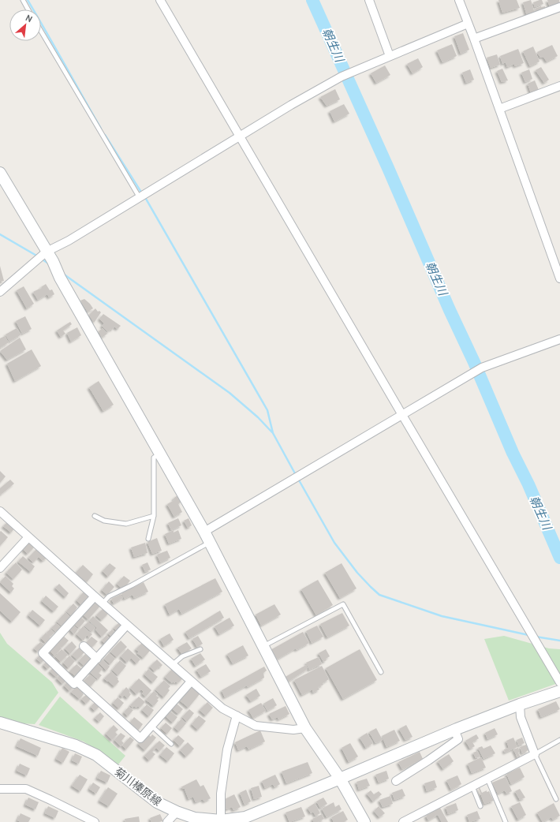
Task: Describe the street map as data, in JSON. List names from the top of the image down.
{
  "streets": {
    "street": ["菊川榛原線"]
  },
  "water": ["朝生川"],
  "north": "top right"
}
